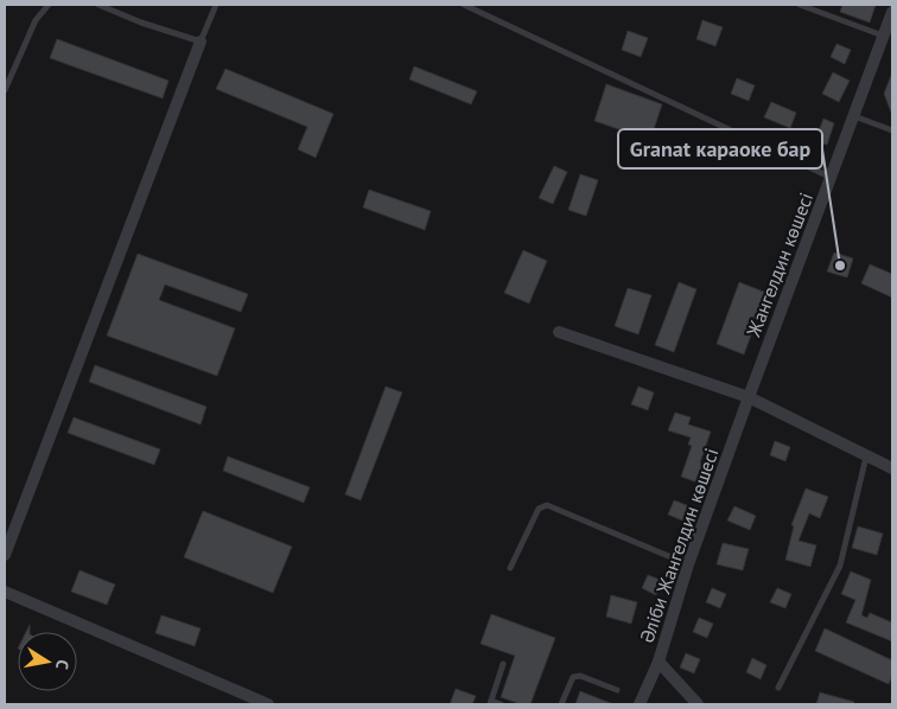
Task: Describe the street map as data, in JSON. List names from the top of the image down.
{
  "streets": {
    "street": ["Жангелдин көшесі", "Әліби Жангелдин көшесі"]
  },
  "crossings": [
    ["Жангелдин көшесі", "Әліби Жангелдин көшесі"]
  ],
  "places": ["Granat караоке бар"],
  "north": "right"
}
